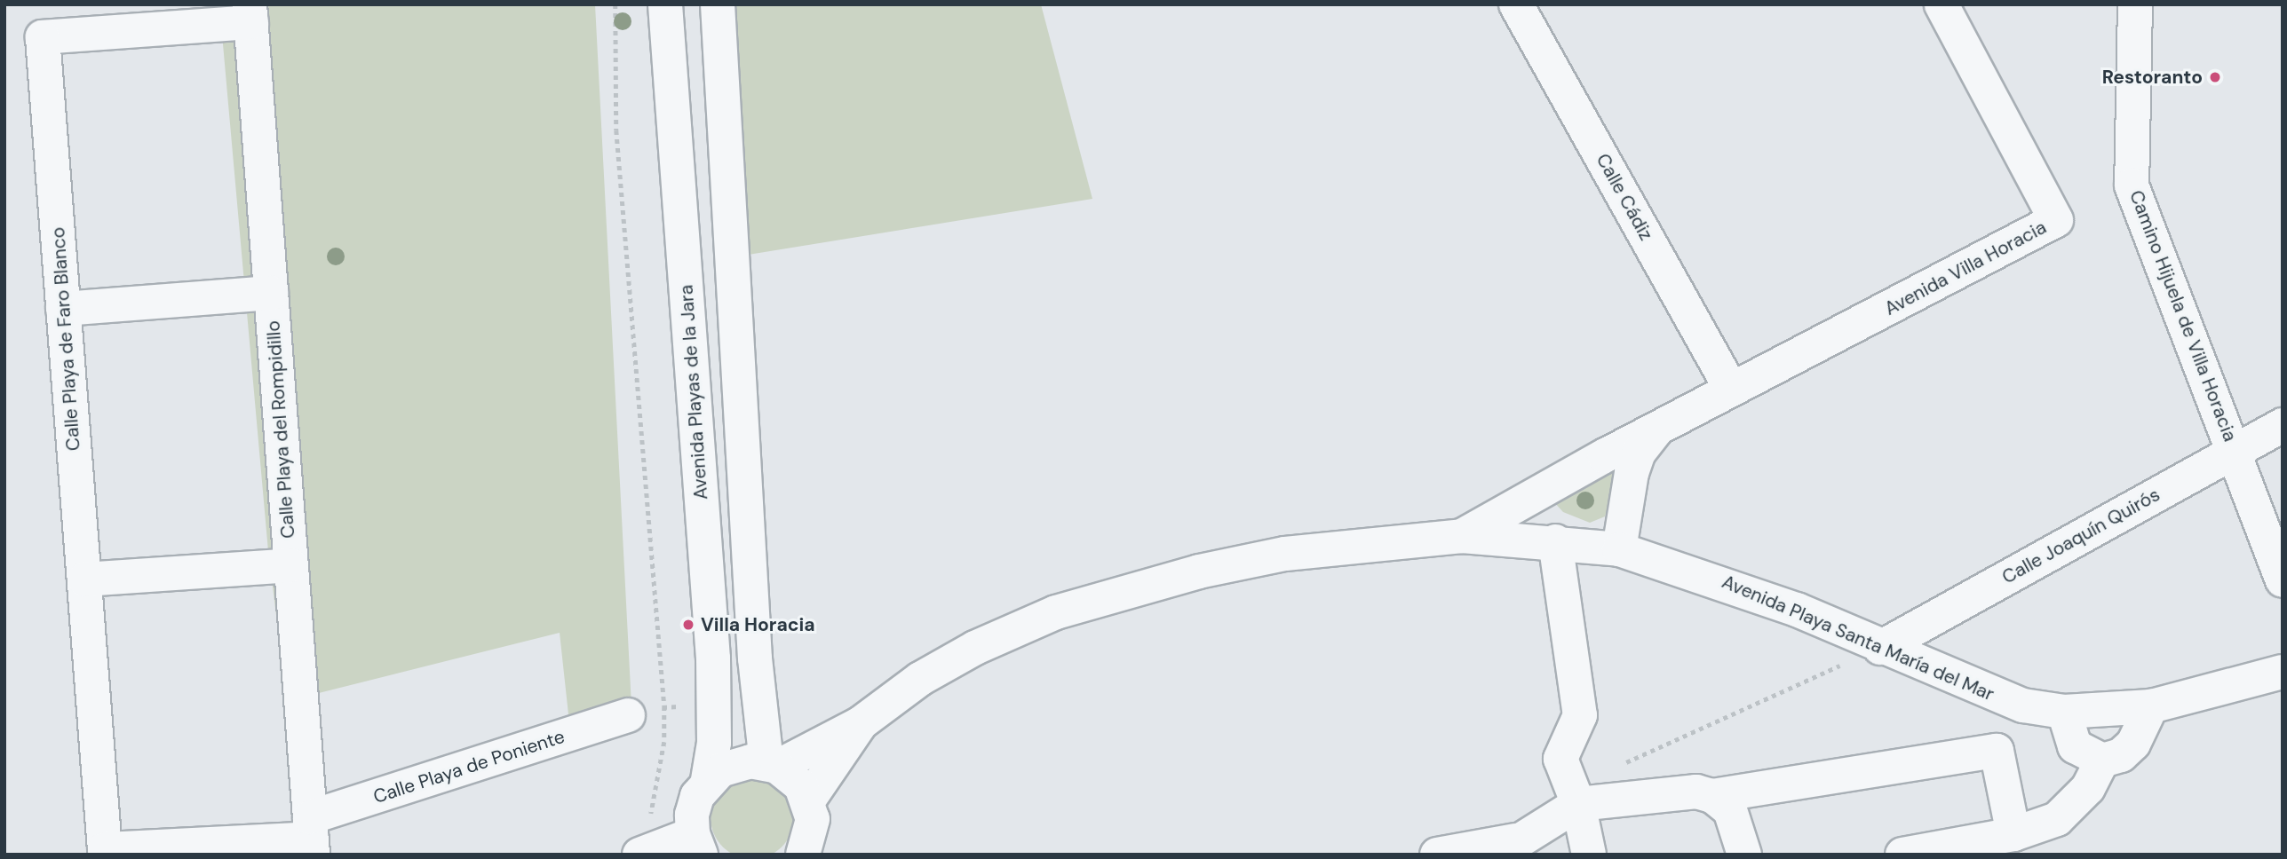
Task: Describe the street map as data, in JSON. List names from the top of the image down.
{
  "streets": {
    "street": [
      "Calle Cádiz",
      "Avenida Villa Horacia",
      "Camino Hijuela de Villa Horacia",
      "Calle Playa de Faro Blanco",
      "Avenida Playas de la Jara",
      "Calle Playa del Rompidillo",
      "Calle Joaquín Quirós",
      "Avenida Playa Santa María del Mar",
      "Calle Playa de Poniente"
    ]
  },
  "crossings": [
    ["Calle Cádiz", "Avenida Villa Horacia"],
    ["Avenida Villa Horacia", "Avenida Playa Santa María del Mar"],
    ["Camino Hijuela de Villa Horacia", "Calle Joaquín Quirós"],
    ["Calle Playa de Faro Blanco", "Calle Playa del Rompidillo"],
    ["Calle Playa de Faro Blanco", "Calle Playa de Poniente"],
    ["Calle Playa del Rompidillo", "Calle Playa de Poniente"],
    ["Calle Joaquín Quirós", "Avenida Playa Santa María del Mar"]
  ],
  "places": ["Restoranto", "Villa Horacia"]
}
